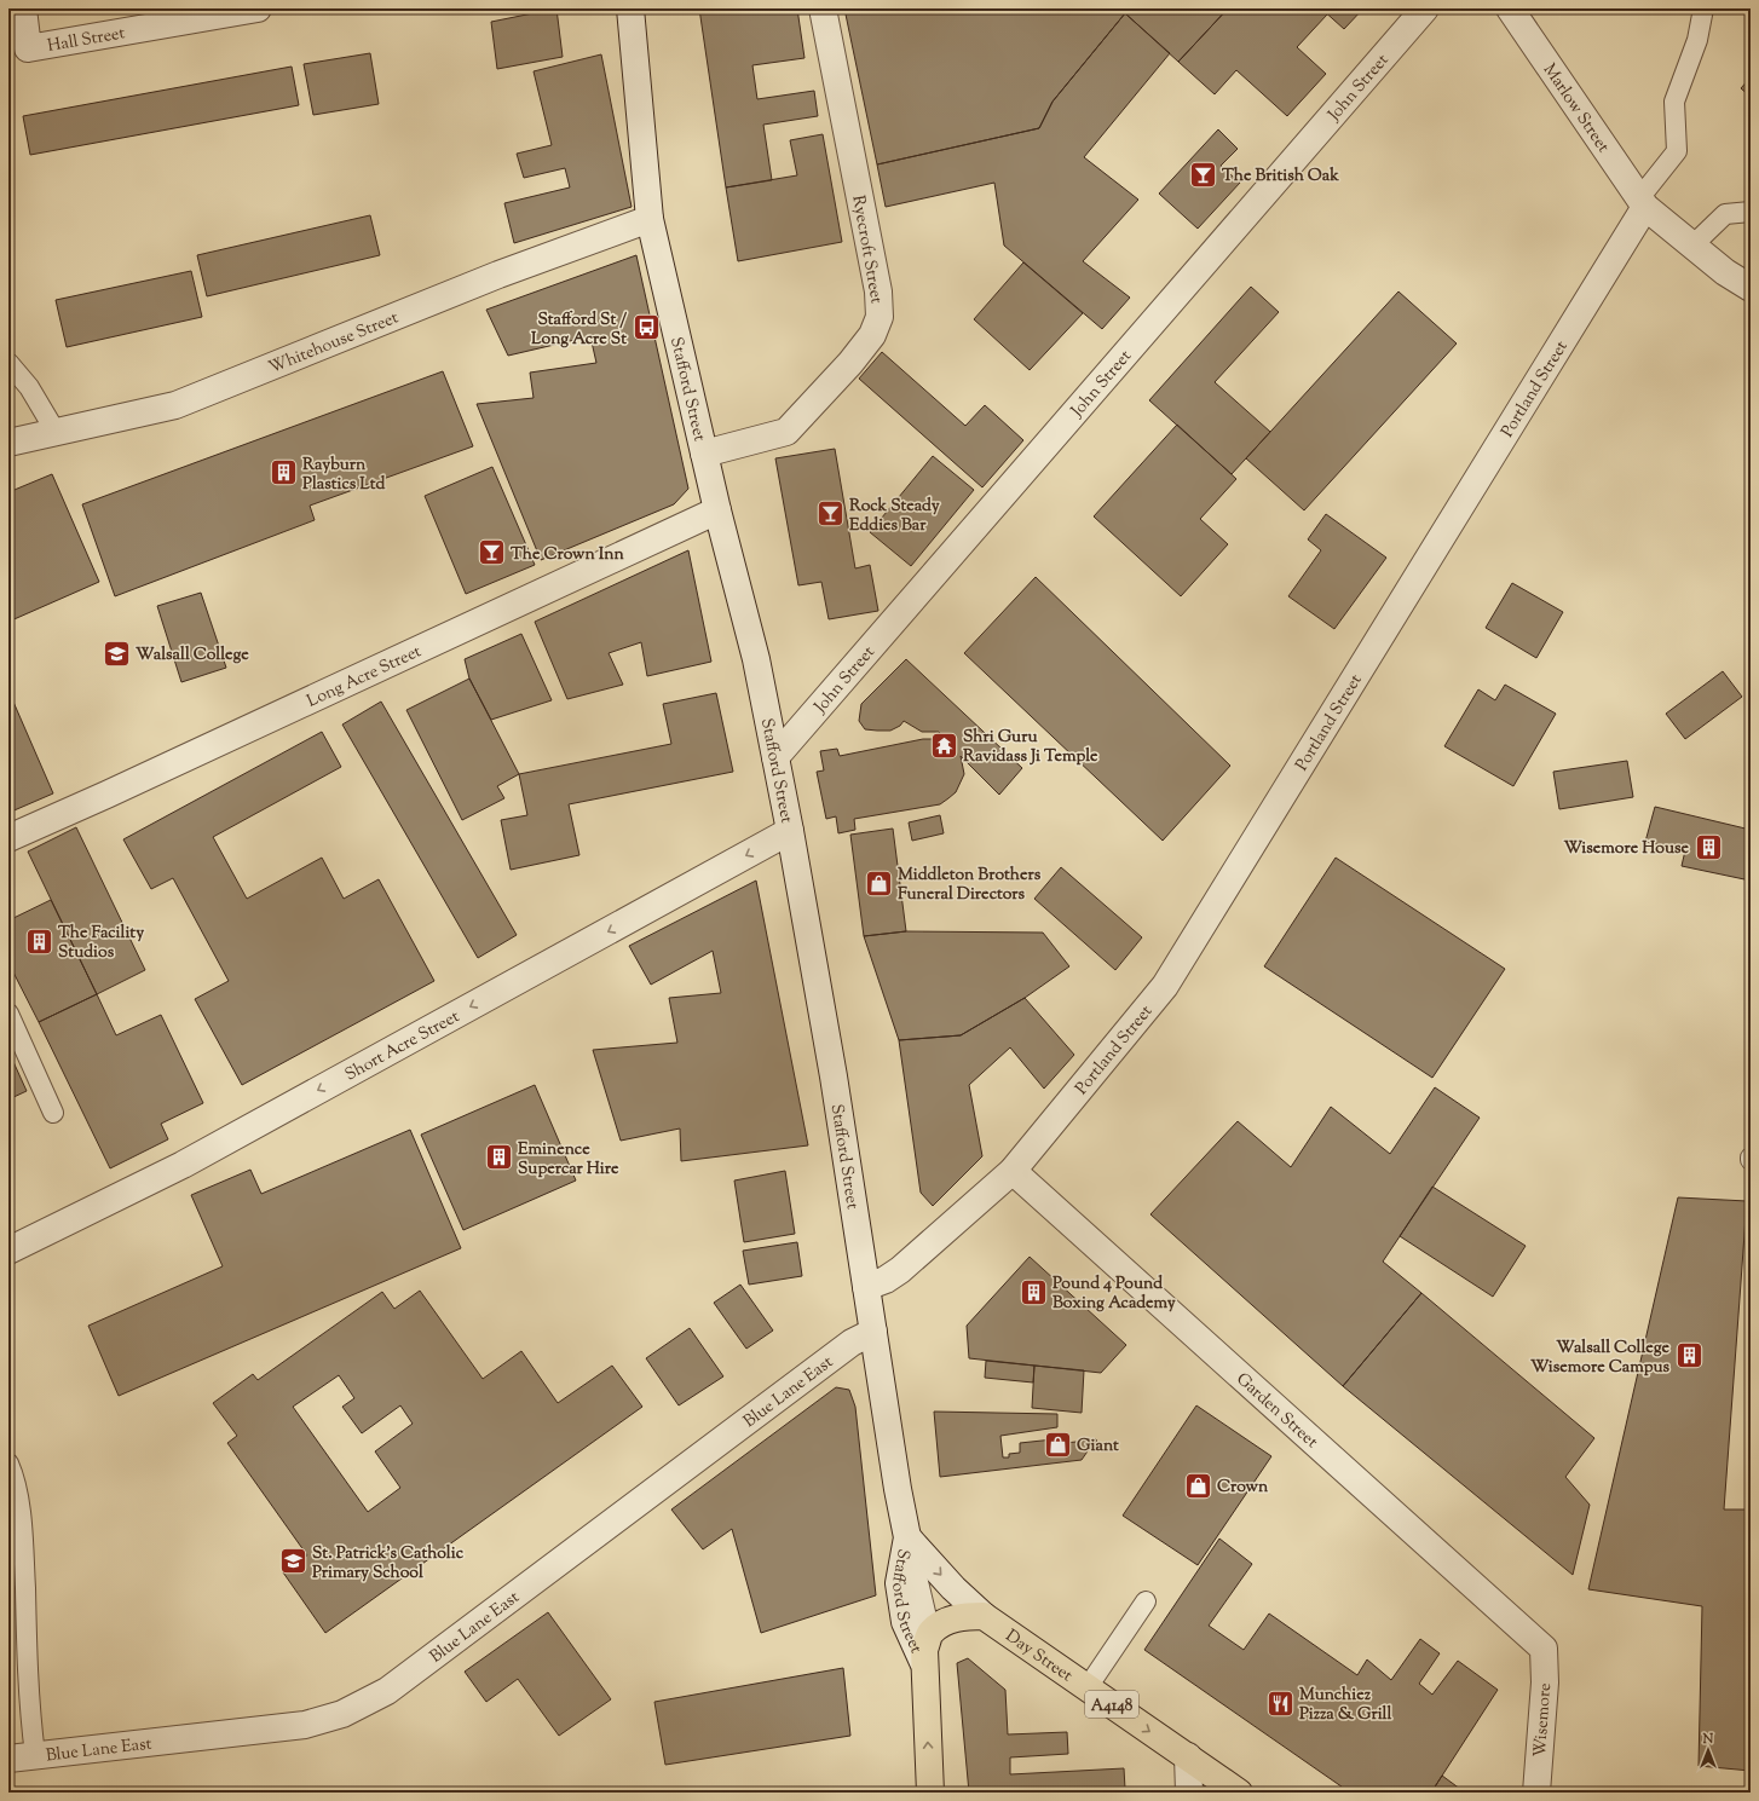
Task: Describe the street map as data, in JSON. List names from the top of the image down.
{
  "streets": {
    "highway": ["Stafford Street", "Day Street", "A4148"],
    "street": [
      "Hall Street",
      "John Street",
      "Marlow Street",
      "Ryecroft Street",
      "Whitehouse Street",
      "Portland Street",
      "Long Acre Street",
      "Short Acre Street",
      "Blue Lane East",
      "Garden Street",
      "Wisemore"
    ]
  },
  "crossings": [
    ["John Street", "Stafford Street"],
    ["Marlow Street", "Portland Street"],
    ["Ryecroft Street", "Stafford Street"],
    ["Whitehouse Street", "Stafford Street"],
    ["Stafford Street", "Portland Street"],
    ["Stafford Street", "Long Acre Street"],
    ["Stafford Street", "Short Acre Street"],
    ["Stafford Street", "Blue Lane East"],
    ["Stafford Street", "Day Street"],
    ["Portland Street", "Garden Street"],
    ["Garden Street", "Wisemore"]
  ],
  "one_way": ["Short Acre Street", "Day Street"],
  "places": {
    "bar": ["The British Oak", "Rock Steady Eddies Bar", "The Crown Inn"],
    "bus stop": ["Stafford St / Long Acre St"],
    "building": [
      "Rayburn Plastics Ltd",
      "Wisemore House",
      "The Facility Studios",
      "Eminence Supercar Hire",
      "Pound 4 Pound Boxing Academy",
      "Walsall College Wisemore Campus"
    ],
    "school or university": ["Walsall College", "St. Patrick's Catholic Primary School"],
    "temple": ["Shri Guru Ravidass Ji Temple"],
    "shop": ["Middleton Brothers Funeral Directors", "Giant", "Crown"],
    "restaurant": ["Munchiez Pizza & Grill"]
  },
  "north": "top"
}
